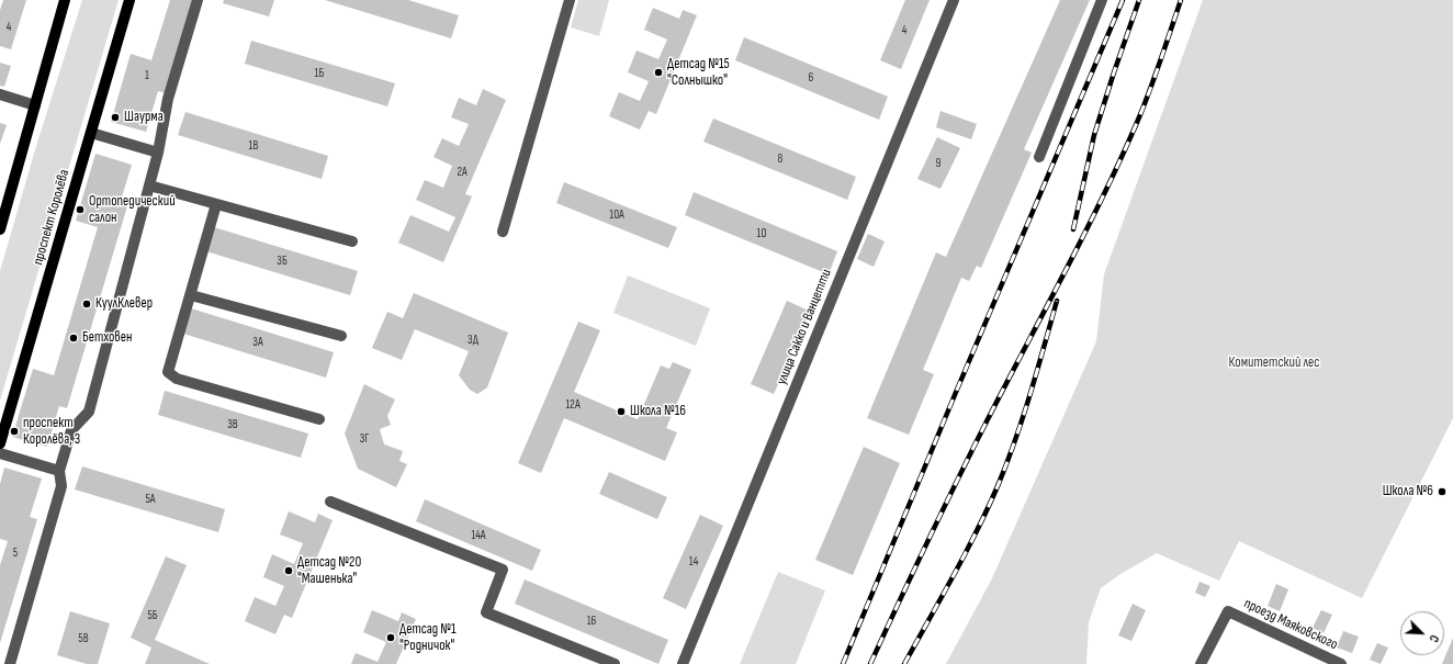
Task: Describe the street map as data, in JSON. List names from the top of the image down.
{
  "streets": {
    "main road": ["проспект Королёва"],
    "street": ["улица Сакко и Ванцетти", "проезд Маяковского"]
  },
  "parks": ["Комитетский лес"],
  "places": [
    "Детсад №15 \"Солнышко\"",
    "Шаурма",
    "Ортопедический салон",
    "КуулКлевер",
    "Бетховен",
    "Школа №16",
    "проспект Королёва, 3",
    "Школа №6",
    "Детсад №20 \"Машенька\"",
    "Детсад №1 \"Родничок\""
  ],
  "house_numbers": [
    "4",
    "4",
    "1Б",
    "1",
    "6",
    "1В",
    "8",
    "9",
    "2А",
    "10А",
    "10",
    "3Б",
    "3Д",
    "3А",
    "12А",
    "3В",
    "3Г",
    "5А",
    "14А",
    "5",
    "14",
    "5Б",
    "16",
    "5В"
  ],
  "north": "bottom right"
}
